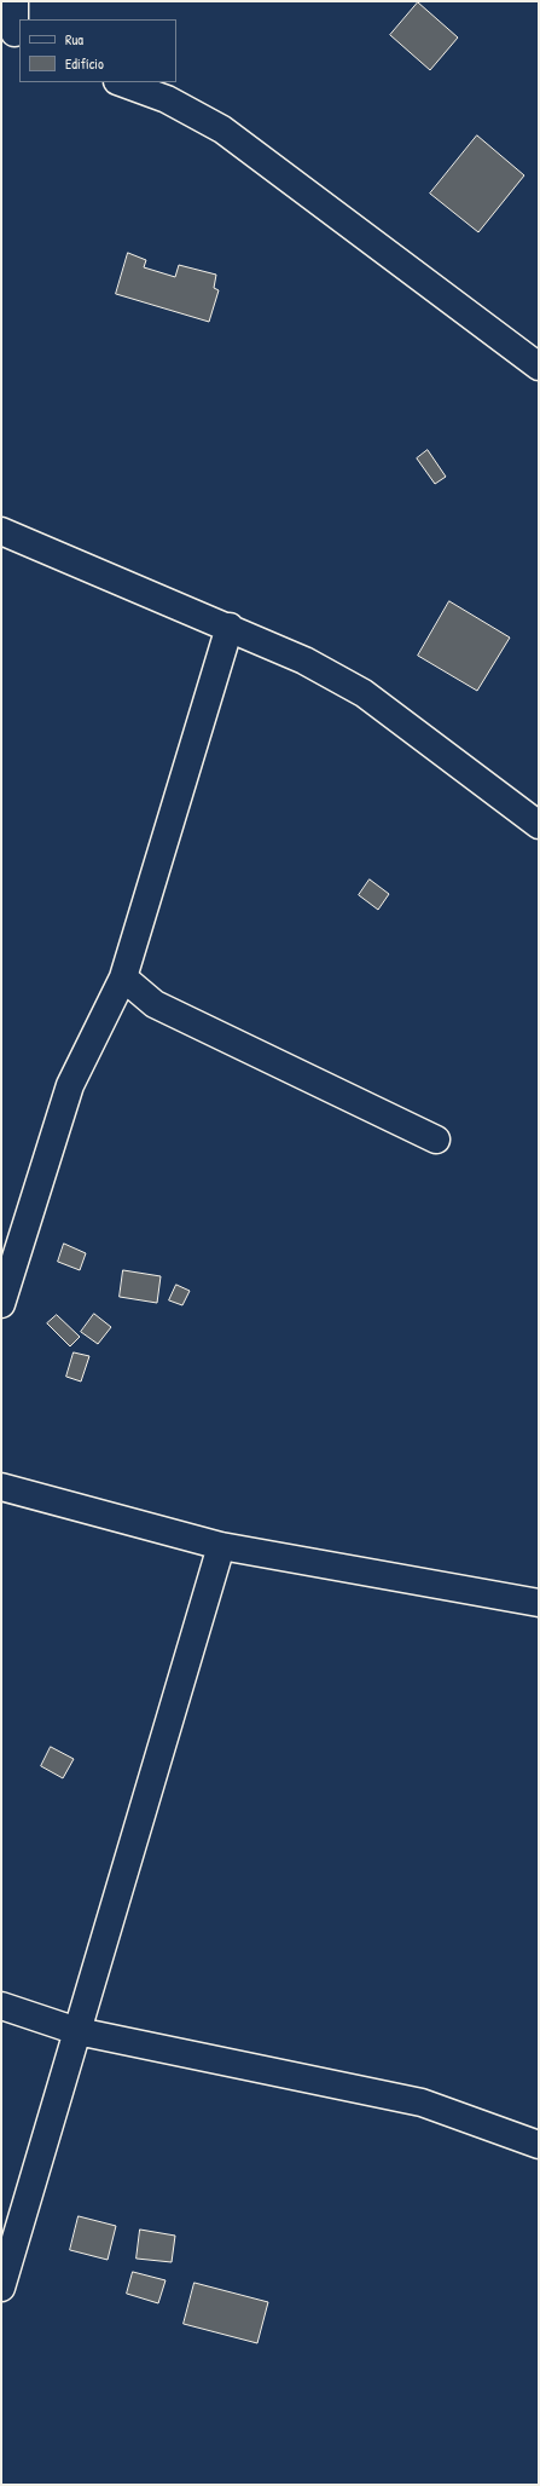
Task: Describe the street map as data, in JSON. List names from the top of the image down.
{
  "legend": ["Rua", "Edifício"]
}
